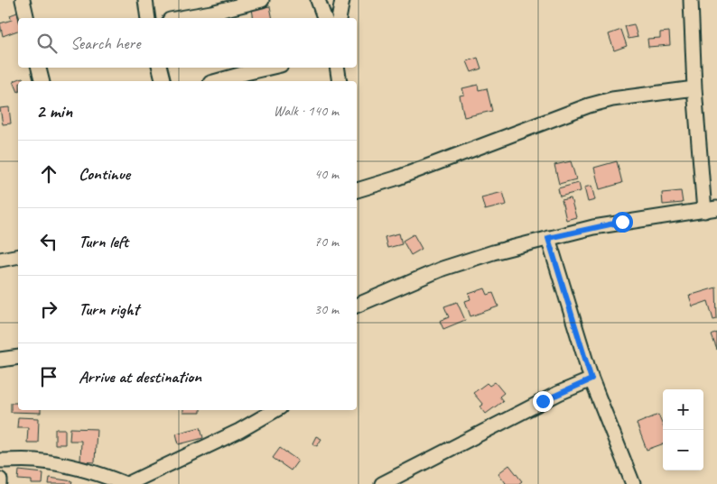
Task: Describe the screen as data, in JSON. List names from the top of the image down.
{
  "page": {
    "search": "Search here",
    "heading": ["2 min", "Walk · 140 m"],
    "list": [
      ["Continue", "40 m"],
      ["Turn left", "70 m"],
      ["Turn right", "30 m"],
      "Arrive at destination"
    ],
    "map_buttons": ["+", "−"]
  }
}
